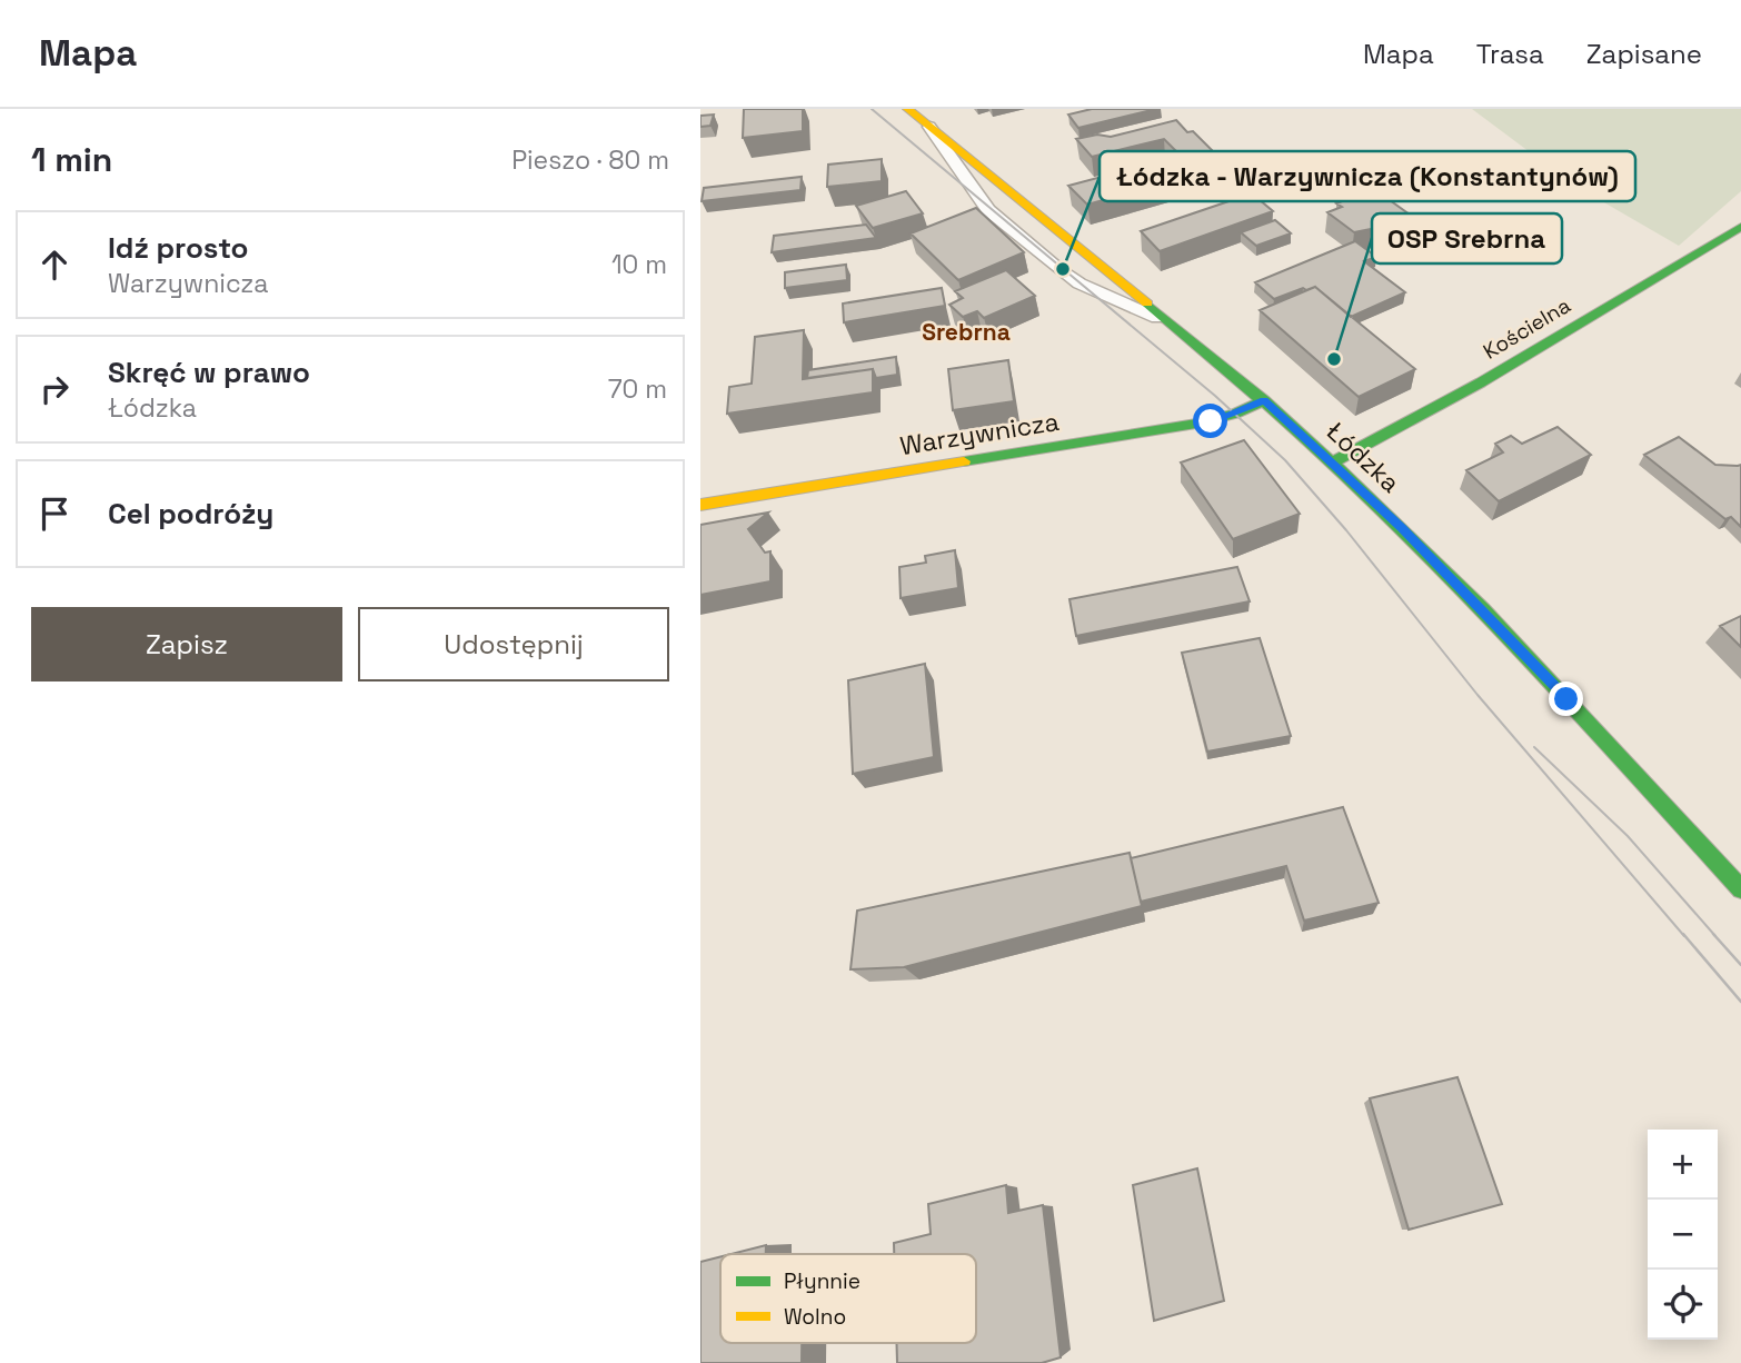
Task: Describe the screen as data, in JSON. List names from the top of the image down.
{
  "streets": {
    "main road": ["Kościelna", "Warzywnicza", "Łódzka"]
  },
  "crossings": [
    ["Kościelna", "Łódzka"],
    ["Warzywnicza", "Łódzka"]
  ],
  "districts": ["Srebrna"],
  "places": ["Łódzka - Warzywnicza (Konstantynów)", "OSP Srebrna"],
  "legend": ["Płynnie", "Wolno"],
  "page": {
    "header": "Mapa",
    "nav": ["Mapa", "Trasa", "Zapisane"],
    "heading": ["1 min", "Pieszo · 80 m"],
    "list": [
      ["Idź prosto", "Warzywnicza", "10 m"],
      ["Skręć w prawo", "Łódzka", "70 m"],
      "Cel podróży"
    ],
    "buttons": ["Zapisz", "Udostępnij"],
    "map_buttons": ["+", "−"]
  }
}
